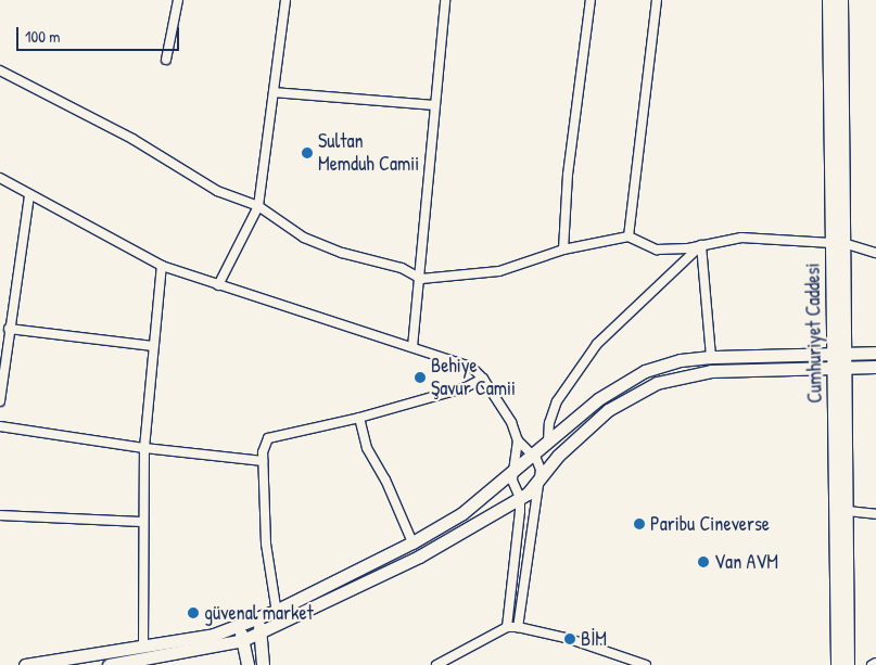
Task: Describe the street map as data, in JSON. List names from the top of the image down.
{
  "streets": {
    "main road": ["Cumhuriyet Caddesi"]
  },
  "places": [
    "Sultan Memduh Camii",
    "Behiye Şavur Camii",
    "Paribu Cineverse",
    "Van AVM",
    "güvenal market",
    "BİM"
  ],
  "scale_bar": "100 m"
}
